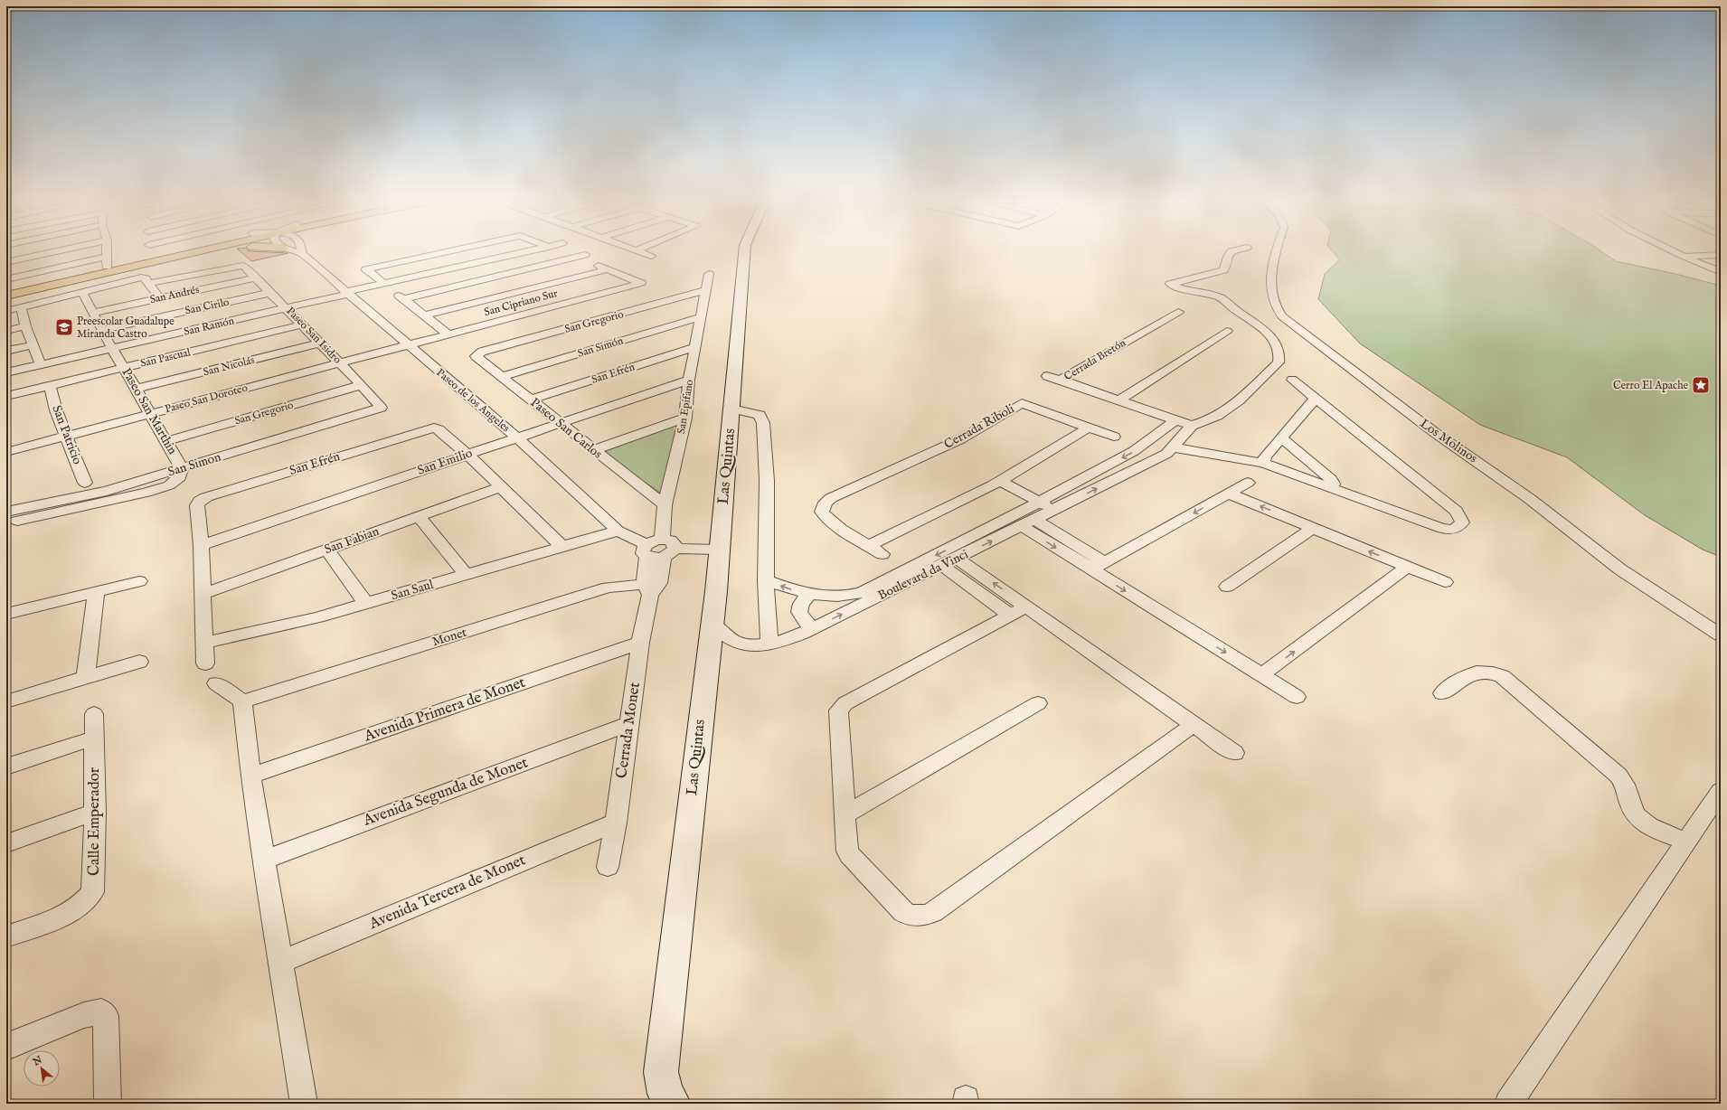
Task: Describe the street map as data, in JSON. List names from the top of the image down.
{
  "streets": {
    "street": [
      "San Andrés",
      "San Cipriano Sur",
      "San Cirilo",
      "San Gregorio",
      "San Ramón",
      "Paseo San Isidro",
      "San Simón",
      "San Pascual",
      "Cerrada Bretón",
      "San Nicolás",
      "San Efrén",
      "Paseo San Doroteo",
      "Paseo de los Angeles",
      "San Epifano",
      "Paseo San Marthin",
      "Cerrada Riboli",
      "Paseo San Carlos",
      "San Patricio",
      "Los Molinos",
      "San Emilio",
      "San Simon",
      "Las Quintas",
      "San Fabian",
      "Boulevard da Vinci",
      "San Saul",
      "Monet",
      "Avenida Primera de Monet",
      "Cerrada Monet",
      "Avenida Segunda de Monet",
      "Calle Emperador",
      "Avenida Tercera de Monet"
    ]
  },
  "crossings": [
    ["San Andrés", "Paseo San Isidro"],
    ["San Andrés", "Paseo San Marthin"],
    ["San Cipriano Sur", "Paseo San Doroteo"],
    ["San Cipriano Sur", "Paseo de los Angeles"],
    ["San Cirilo", "Paseo San Isidro"],
    ["San Cirilo", "Paseo San Marthin"],
    ["San Gregorio", "Paseo San Isidro"],
    ["San Gregorio", "San Epifano"],
    ["San Gregorio", "Paseo San Marthin"],
    ["San Gregorio", "Paseo San Carlos"],
    ["San Ramón", "Paseo San Isidro"],
    ["San Ramón", "Paseo de los Angeles"],
    ["San Ramón", "Paseo San Marthin"],
    ["Paseo San Isidro", "San Pascual"],
    ["Paseo San Isidro", "San Nicolás"],
    ["Paseo San Isidro", "Paseo San Doroteo"],
    ["Paseo San Isidro", "San Simon"],
    ["San Simón", "San Epifano"],
    ["San Simón", "Paseo San Carlos"],
    ["San Pascual", "Paseo San Marthin"],
    ["San Pascual", "San Patricio"],
    ["Cerrada Bretón", "Boulevard da Vinci"],
    ["San Nicolás", "Paseo San Marthin"],
    ["San Efrén", "San Epifano"],
    ["San Efrén", "Paseo San Carlos"],
    ["San Efrén", "San Emilio"],
    ["Paseo San Doroteo", "Paseo de los Angeles"],
    ["Paseo San Doroteo", "Paseo San Marthin"],
    ["Paseo San Doroteo", "San Patricio"],
    ["Paseo de los Angeles", "San Emilio"],
    ["Paseo de los Angeles", "San Saul"],
    ["San Epifano", "Paseo San Carlos"],
    ["San Epifano", "San Emilio"],
    ["Paseo San Marthin", "San Simon"],
    ["Paseo San Carlos", "San Emilio"],
    ["Monet", "Cerrada Monet"],
    ["Avenida Primera de Monet", "Cerrada Monet"],
    ["Cerrada Monet", "Avenida Segunda de Monet"],
    ["Cerrada Monet", "Avenida Tercera de Monet"]
  ],
  "places": {
    "school or university": ["Preescolar Guadalupe Miranda Castro"],
    "place": ["Cerro El Apache"]
  },
  "north": "top left"
}
